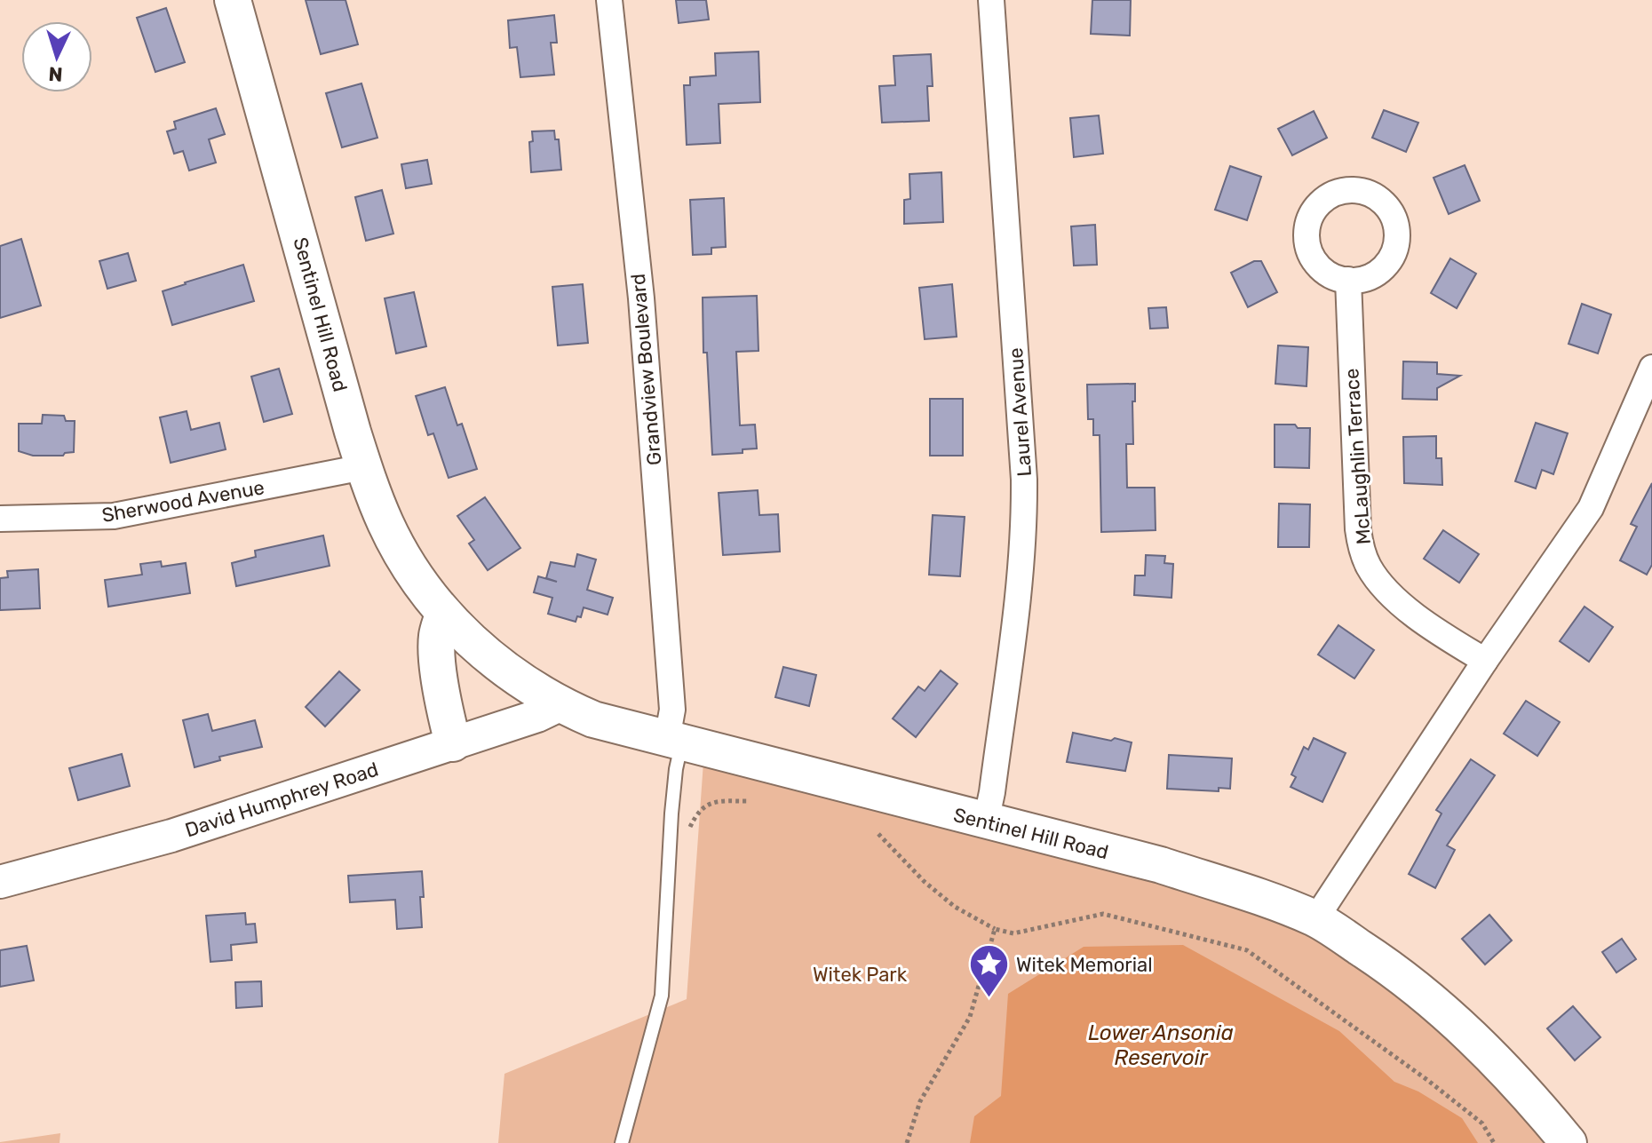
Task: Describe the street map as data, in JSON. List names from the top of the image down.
{
  "streets": {
    "main road": ["Sentinel Hill Road"],
    "street": [
      "Grandview Boulevard",
      "Laurel Avenue",
      "McLaughlin Terrace",
      "Sherwood Avenue",
      "David Humphrey Road"
    ]
  },
  "crossings": [
    ["Sentinel Hill Road", "Grandview Boulevard"],
    ["Sentinel Hill Road", "Laurel Avenue"],
    ["Sentinel Hill Road", "Sherwood Avenue"],
    ["Sentinel Hill Road", "David Humphrey Road"]
  ],
  "water": ["Lower Ansonia Reservoir"],
  "parks": ["Witek Park"],
  "places": {
    "place": ["Witek Memorial"]
  },
  "north": "bottom"
}
